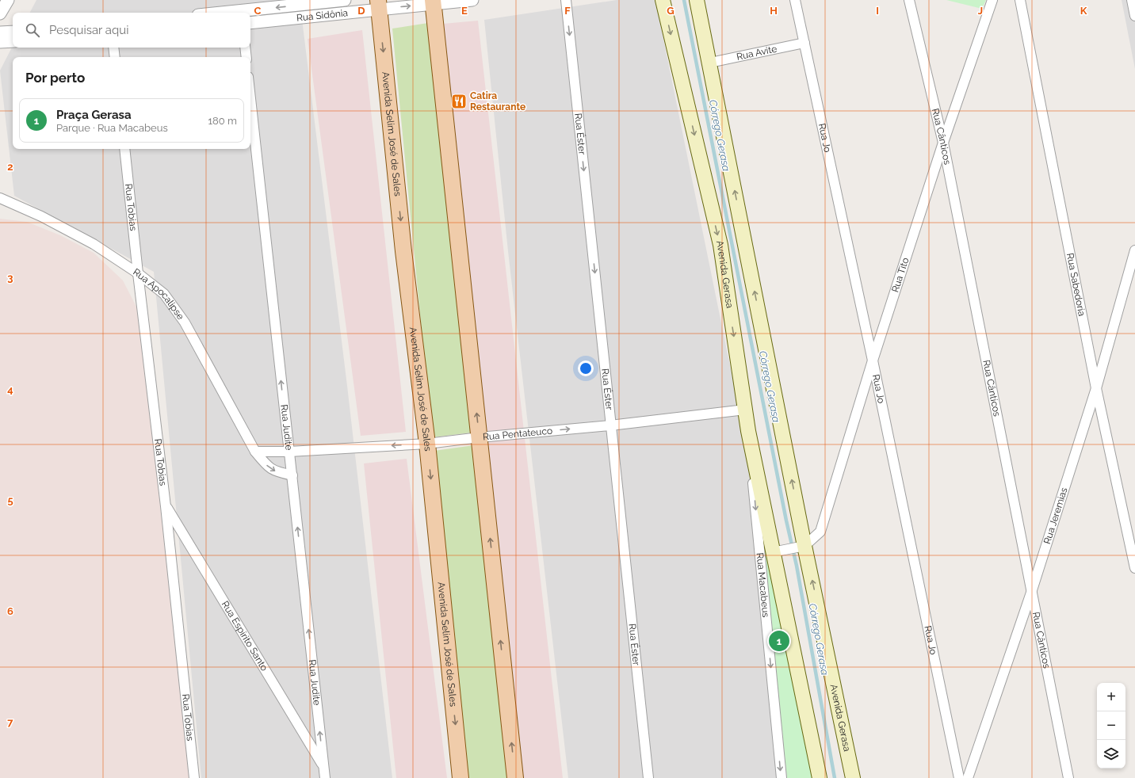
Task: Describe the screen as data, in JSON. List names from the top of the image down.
{
  "streets": {
    "main road": ["Avenida Selim José de Sales", "Avenida Gerasa"],
    "street": [
      "Rua Sidônia",
      "Rua Avite",
      "Rua Éster",
      "Rua Cânticos",
      "Rua Jo",
      "Rua Tobias",
      "Rua Tito",
      "Rua Sabedoria",
      "Rua Apocalipse",
      "Rua Judite",
      "Rua Pentateuco",
      "Rua Jeremias",
      "Rua Macabeus",
      "Rua Espírito Santo"
    ]
  },
  "crossings": [
    ["Rua Sidônia", "Avenida Selim José de Sales"],
    ["Rua Avite", "Rua Jo"],
    ["Rua Avite", "Avenida Gerasa"],
    ["Avenida Selim José de Sales", "Rua Pentateuco"],
    ["Rua Éster", "Rua Pentateuco"],
    ["Rua Cânticos", "Rua Tito"],
    ["Rua Cânticos", "Rua Jeremias"],
    ["Rua Jo", "Rua Tito"],
    ["Rua Tobias", "Rua Apocalipse"],
    ["Rua Tobias", "Rua Espírito Santo"],
    ["Avenida Gerasa", "Rua Tito"],
    ["Avenida Gerasa", "Rua Pentateuco"],
    ["Avenida Gerasa", "Rua Macabeus"],
    ["Rua Sabedoria", "Rua Jeremias"],
    ["Rua Apocalipse", "Rua Judite"],
    ["Rua Judite", "Rua Pentateuco"],
    ["Rua Judite", "Rua Espírito Santo"]
  ],
  "one_way": ["Rua Éster", "Rua Judite", "Rua Macabeus"],
  "water": ["Córrego Gerasa"],
  "places": {
    "restaurant": ["Catira Restaurante"]
  },
  "page": {
    "search": "Pesquisar aqui",
    "heading": "Por perto",
    "list": [
      {
        "mark": "1",
        "name": "Praça Gerasa",
        "note": "Parque · Rua Macabeus",
        "value": "180 m"
      }
    ],
    "pins": "1",
    "map_buttons": ["+", "−"]
  },
  "grid": {
    "columns": [
      "C",
      "D",
      "E",
      "F",
      "G",
      "H",
      "I",
      "J",
      "K"
    ],
    "rows": [
      "2",
      "3",
      "4",
      "5",
      "6",
      "7"
    ]
  }
}
